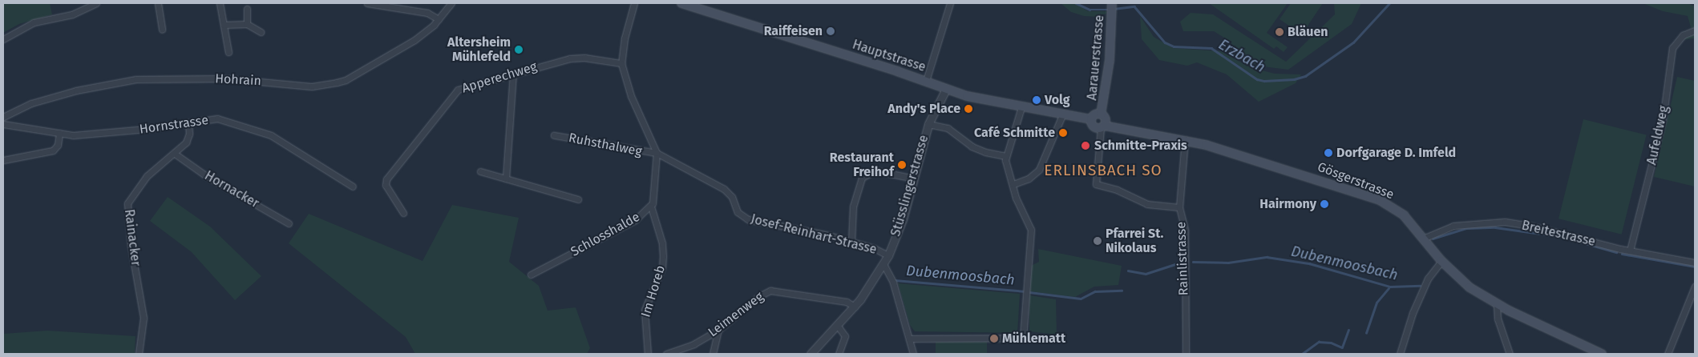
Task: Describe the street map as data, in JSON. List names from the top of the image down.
{
  "streets": {
    "main road": ["Hauptstrasse", "Aarauerstrasse", "Gösgerstrasse"],
    "street": [
      "Apperechweg",
      "Hohrain",
      "Hornstrasse",
      "Aufeldweg",
      "Ruhsthalweg",
      "Stüsslingerstrasse",
      "Hornacker",
      "Breitestrasse",
      "Schlosshalde",
      "Josef-Reinhart-Strasse",
      "Rainacker",
      "Rainlistrasse",
      "Im Horeb",
      "Leimenweg"
    ]
  },
  "crossings": [
    ["Hauptstrasse", "Aarauerstrasse"],
    ["Hauptstrasse", "Gösgerstrasse"],
    ["Hauptstrasse", "Stüsslingerstrasse"],
    ["Aarauerstrasse", "Gösgerstrasse"],
    ["Hornstrasse", "Rainacker"],
    ["Aufeldweg", "Breitestrasse"],
    ["Ruhsthalweg", "Schlosshalde"],
    ["Ruhsthalweg", "Josef-Reinhart-Strasse"],
    ["Gösgerstrasse", "Breitestrasse"],
    ["Gösgerstrasse", "Rainlistrasse"],
    ["Stüsslingerstrasse", "Josef-Reinhart-Strasse"],
    ["Stüsslingerstrasse", "Leimenweg"],
    ["Hornacker", "Rainacker"],
    ["Schlosshalde", "Josef-Reinhart-Strasse"],
    ["Schlosshalde", "Im Horeb"]
  ],
  "districts": ["ERLINSBACH SO"],
  "water": ["Erzbach", "Dubenmoosbach"],
  "places": [
    "Raiffeisen",
    "Bläuen",
    "Altersheim Mühlefeld",
    "Volg",
    "Andy's Place",
    "Café Schmitte",
    "Schmitte-Praxis",
    "Dorfgarage D. Imfeld",
    "Restaurant Freihof",
    "Hairmony",
    "Pfarrei St. Nikolaus",
    "Mühlematt"
  ]
}
